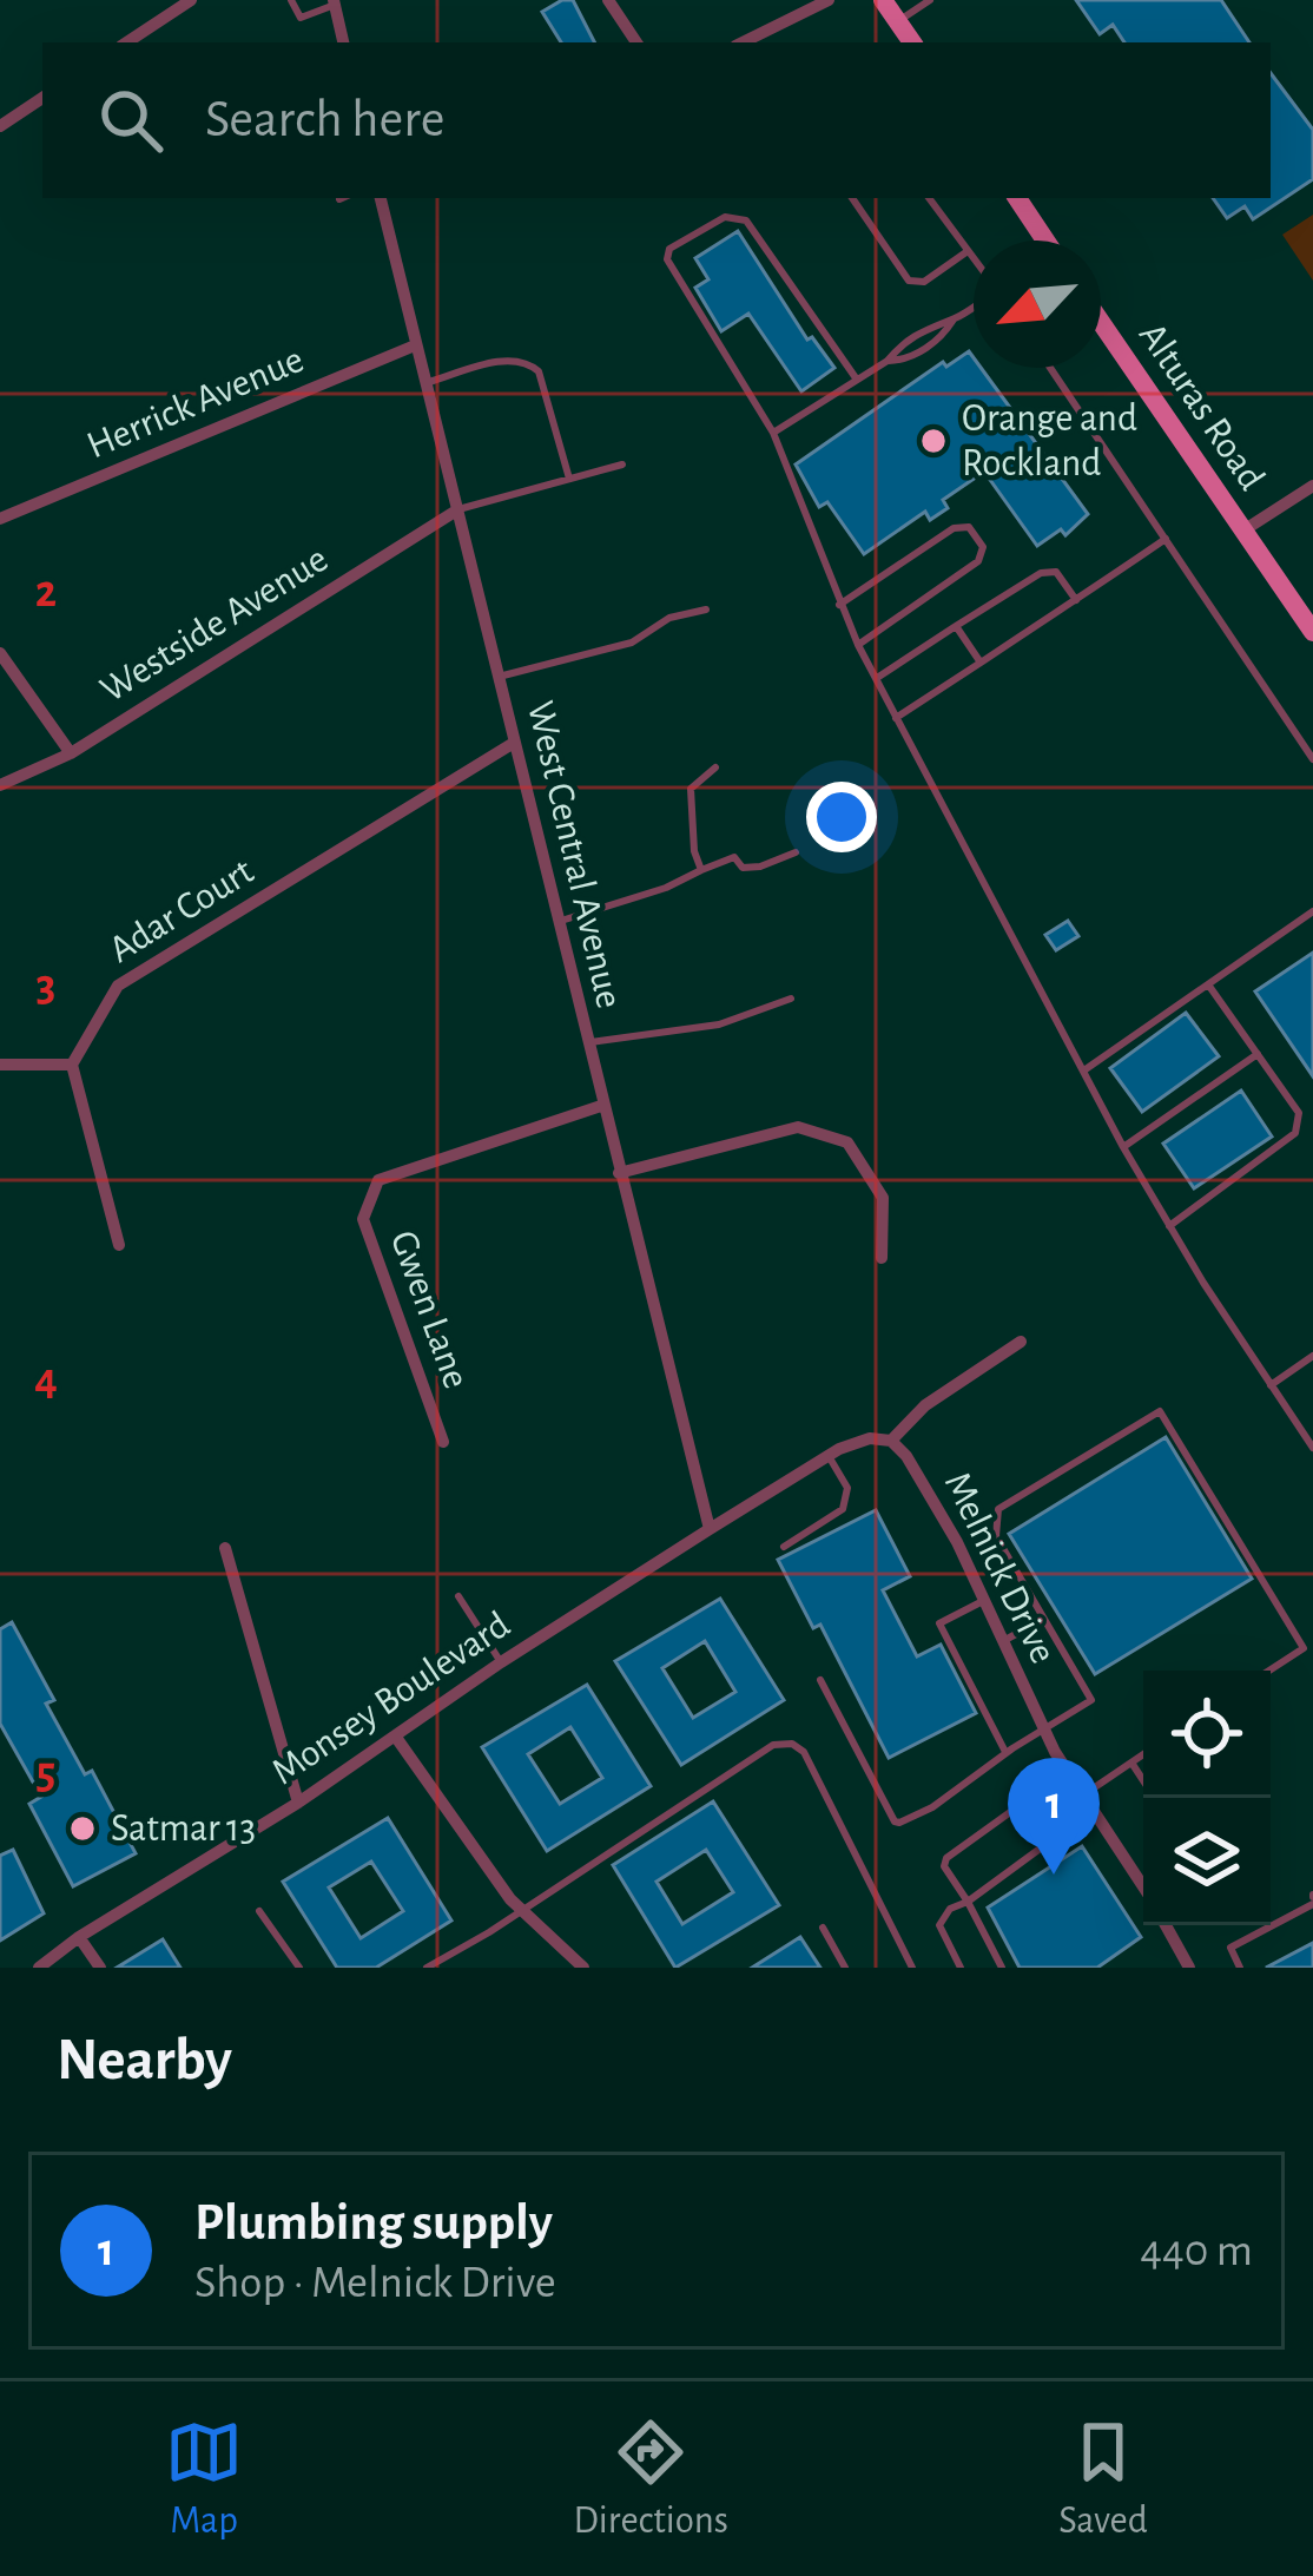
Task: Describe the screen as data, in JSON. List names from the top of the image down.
{
  "streets": {
    "main road": ["Alturas Road"],
    "street": [
      "Herrick Avenue",
      "Westside Avenue",
      "West Central Avenue",
      "Adar Court",
      "Gwen Lane",
      "Melnick Drive",
      "Monsey Boulevard"
    ]
  },
  "crossings": [
    ["Herrick Avenue", "West Central Avenue"],
    ["Westside Avenue", "West Central Avenue"],
    ["West Central Avenue", "Adar Court"],
    ["West Central Avenue", "Gwen Lane"],
    ["West Central Avenue", "Monsey Boulevard"]
  ],
  "places": ["Orange and Rockland", "Satmar 13"],
  "north": "bottom left",
  "page": {
    "search": "Search here",
    "pins": "1",
    "heading": "Nearby",
    "list": [
      {
        "mark": "1",
        "name": "Plumbing supply",
        "note": "Shop · Melnick Drive",
        "value": "440 m"
      }
    ],
    "nav": ["Map", "Directions", "Saved"]
  },
  "grid": {
    "rows": [
      "2",
      "3",
      "4",
      "5"
    ]
  }
}
